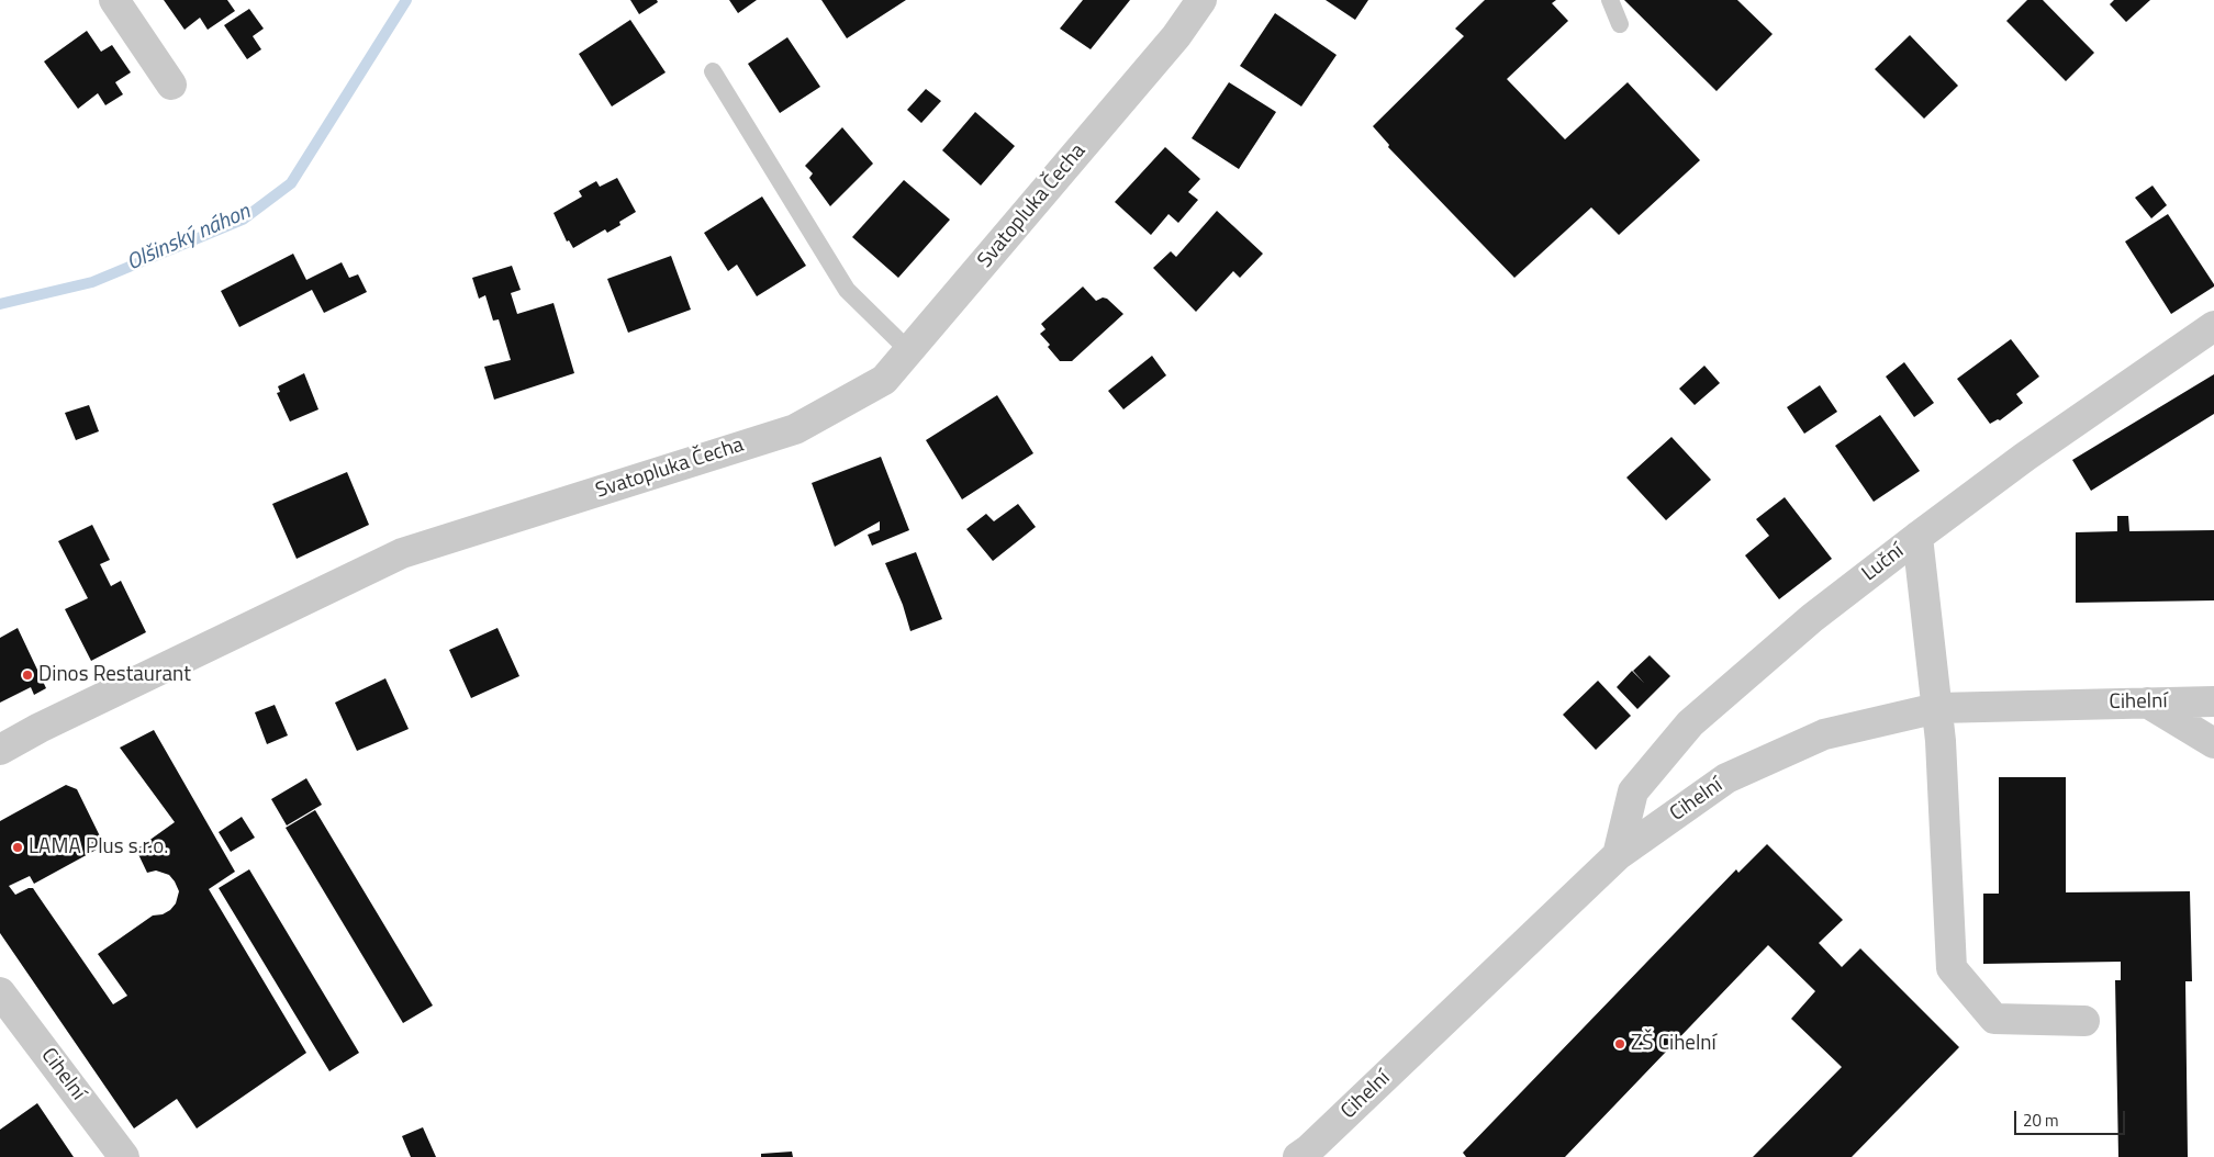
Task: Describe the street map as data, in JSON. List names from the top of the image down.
{
  "streets": {
    "street": ["Svatopluka Čecha", "Luční", "Cihelní"]
  },
  "crossings": [
    ["Luční", "Cihelní"]
  ],
  "water": ["Olšinský náhon"],
  "places": ["Dinos Restaurant", "LAMA Plus s.r.o.", "ZŠ Cihelní"],
  "scale_bar": "20 m"
}
